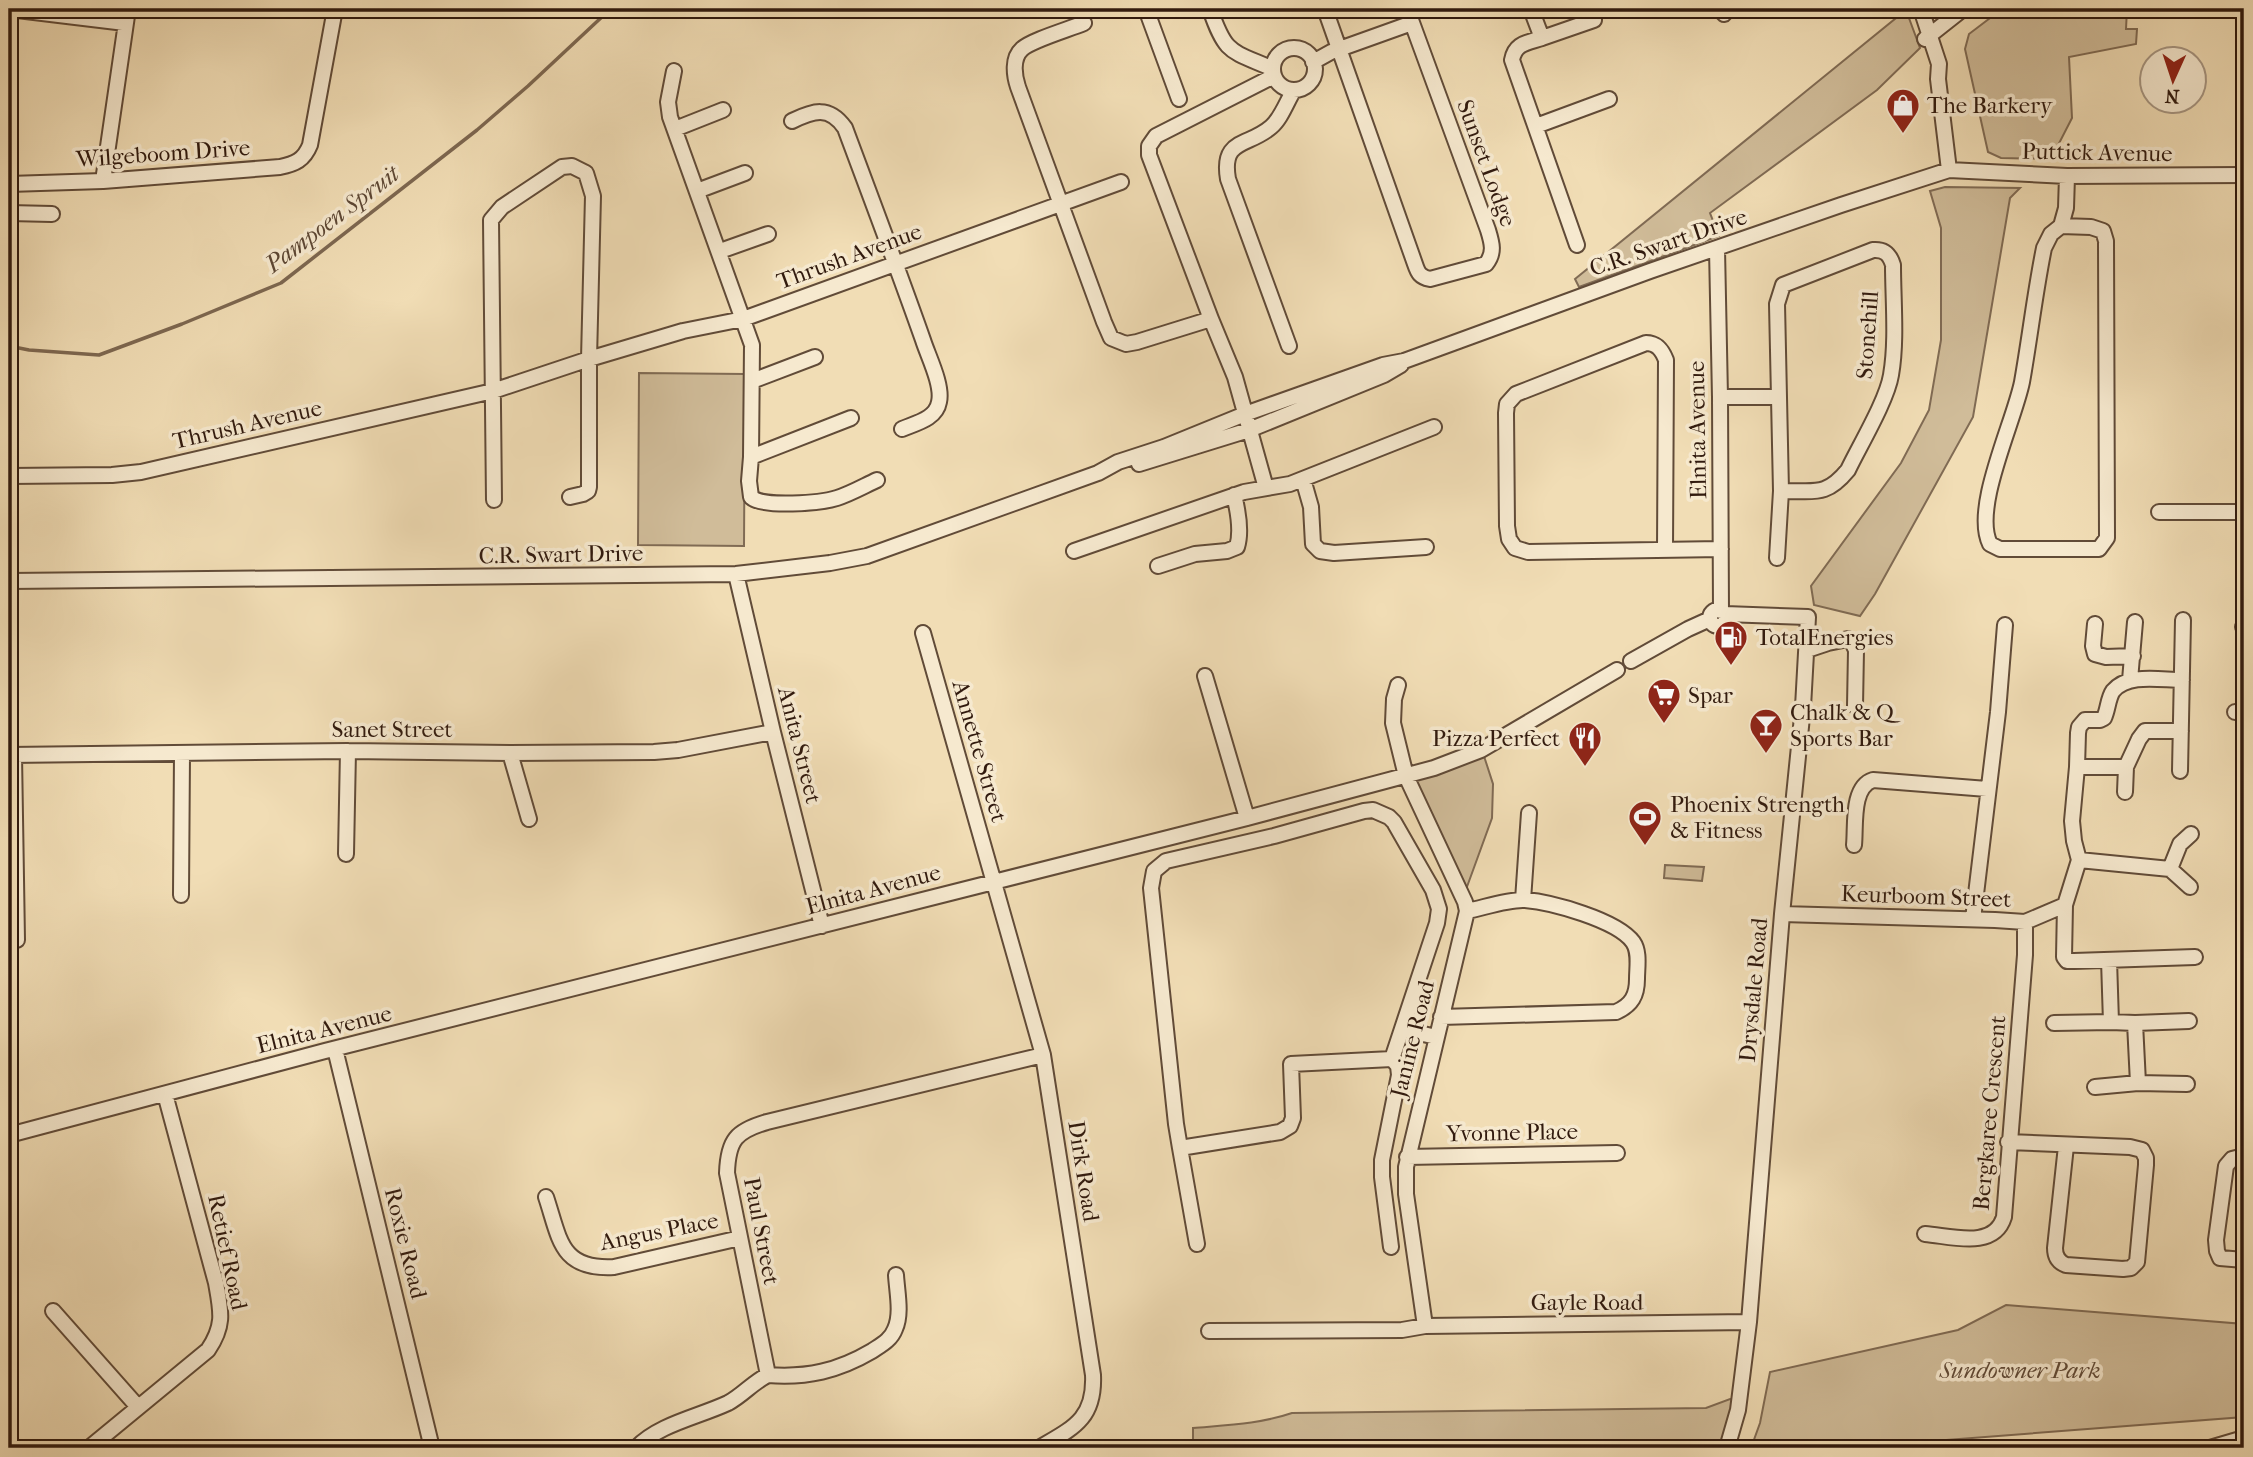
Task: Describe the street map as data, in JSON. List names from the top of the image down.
{
  "streets": {
    "street": [
      "Puttick Avenue",
      "Wilgeboom Drive",
      "Sunset Lodge",
      "C.R. Swart Drive",
      "Thrush Avenue",
      "Stonehill",
      "Elnita Avenue",
      "Sanet Street",
      "Anita Street",
      "Annette Street",
      "Keurboom Street",
      "Drysdale Road",
      "Janine Road",
      "Bergkaree Crescent",
      "Yvonne Place",
      "Dirk Road",
      "Angus Place",
      "Paul Street",
      "Roxie Road",
      "Retief Road",
      "Gayle Road"
    ]
  },
  "crossings": [
    ["Puttick Avenue", "C.R. Swart Drive"],
    ["C.R. Swart Drive", "Elnita Avenue"],
    ["C.R. Swart Drive", "Anita Street"],
    ["Elnita Avenue", "Anita Street"],
    ["Elnita Avenue", "Annette Street"],
    ["Elnita Avenue", "Drysdale Road"],
    ["Elnita Avenue", "Dirk Road"],
    ["Elnita Avenue", "Roxie Road"],
    ["Elnita Avenue", "Retief Road"],
    ["Sanet Street", "Anita Street"],
    ["Annette Street", "Dirk Road"],
    ["Keurboom Street", "Drysdale Road"],
    ["Keurboom Street", "Bergkaree Crescent"],
    ["Drysdale Road", "Gayle Road"],
    ["Janine Road", "Yvonne Place"],
    ["Janine Road", "Gayle Road"],
    ["Dirk Road", "Paul Street"],
    ["Angus Place", "Paul Street"]
  ],
  "water": ["Pampoen Spruit"],
  "parks": ["Sundowner Park"],
  "places": {
    "shop": ["The Barkery"],
    "fuel station": ["TotalEnergies"],
    "supermarket": ["Spar"],
    "bar": ["Chalk & Q Sports Bar"],
    "restaurant": ["Pizza Perfect"],
    "sports": ["Phoenix Strength & Fitness"]
  },
  "north": "bottom"
}
